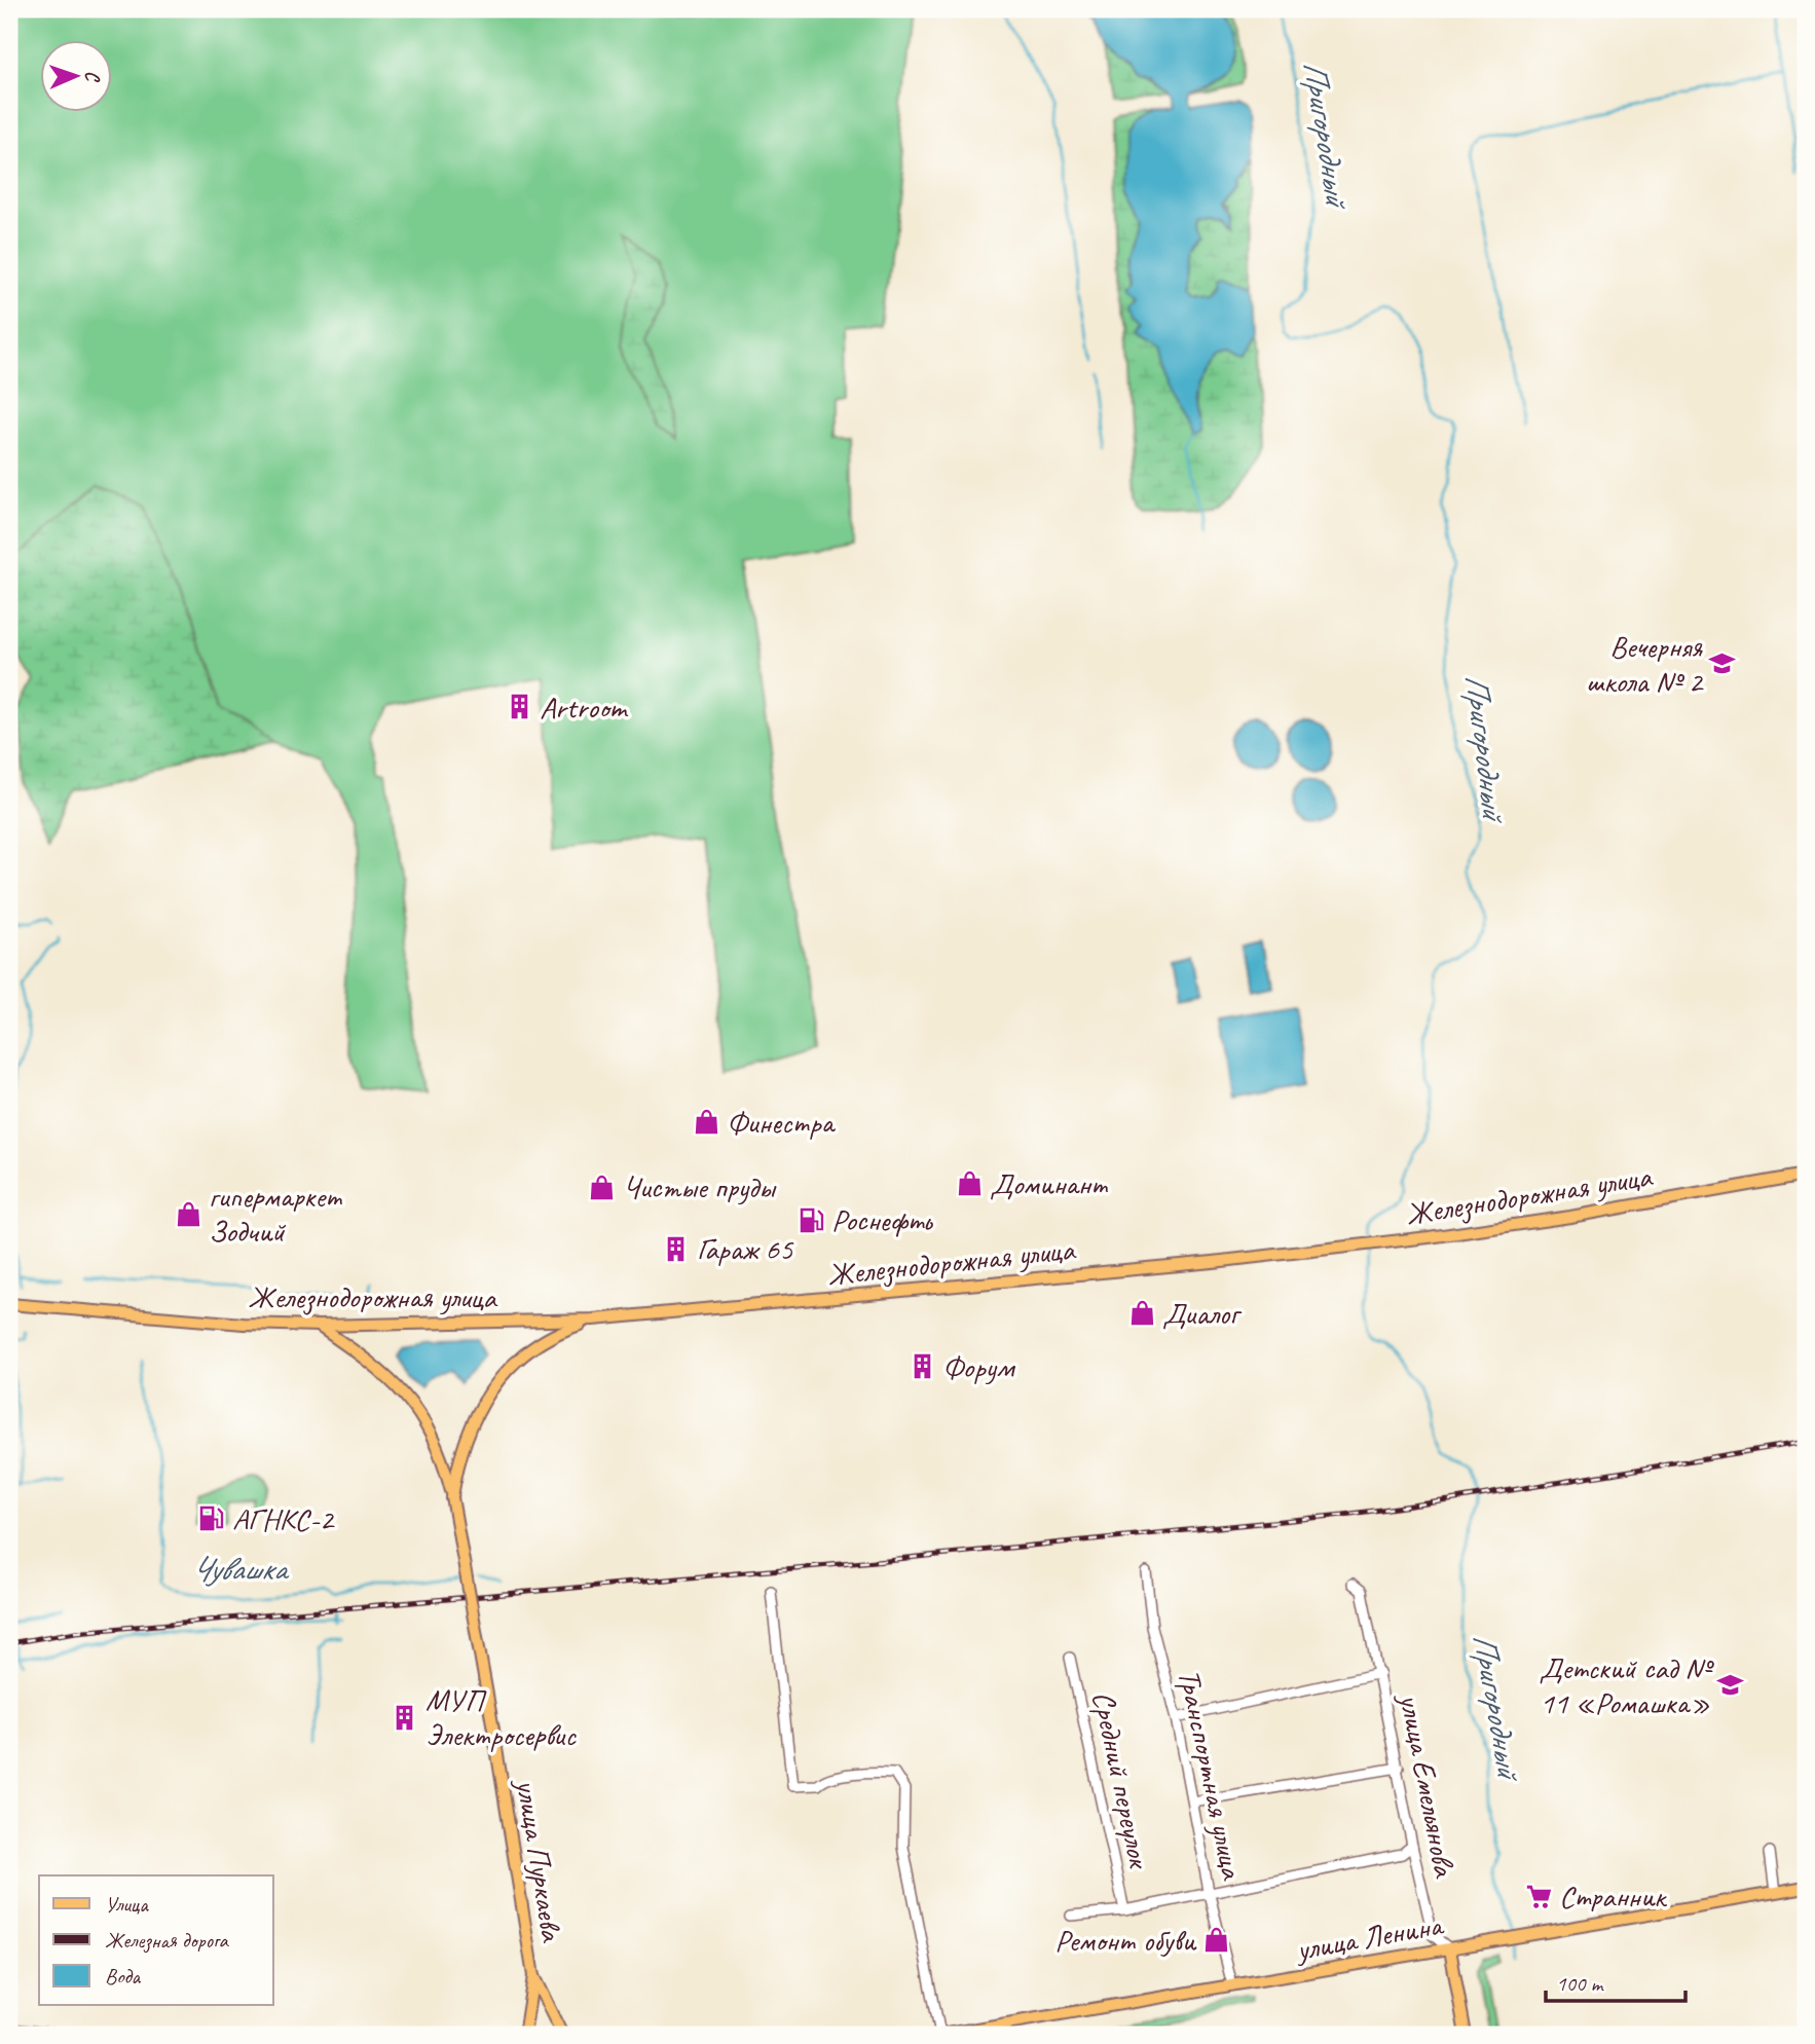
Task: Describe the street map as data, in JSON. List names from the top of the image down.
{
  "streets": {
    "main road": [
      "Железнодорожная улица",
      "улица Емельянова",
      "улица Пуркаева",
      "улица Ленина"
    ],
    "street": ["Транспортная улица", "Средний переулок"]
  },
  "crossings": [
    ["Транспортная улица", "улица Ленина"],
    ["улица Емельянова", "улица Ленина"]
  ],
  "water": ["Пригородный", "Чувашка"],
  "places": {
    "school or university": ["Вечерняя школа № 2", "Детский сад № 11 «Ромашка»"],
    "building": [
      "Artroom",
      "Гараж 65",
      "Форум",
      "МУП Электросервис"
    ],
    "shop": [
      "Финестра",
      "Доминант",
      "Чистые пруды",
      "гипермаркет Зодчий",
      "Диалог",
      "Ремонт обуви"
    ],
    "fuel station": ["Роснефть", "АГНКС-2"],
    "supermarket": ["Странник"]
  },
  "legend": ["Улица", "Железная дорога", "Вода"],
  "scale_bar": "100 m",
  "north": "right"
}
